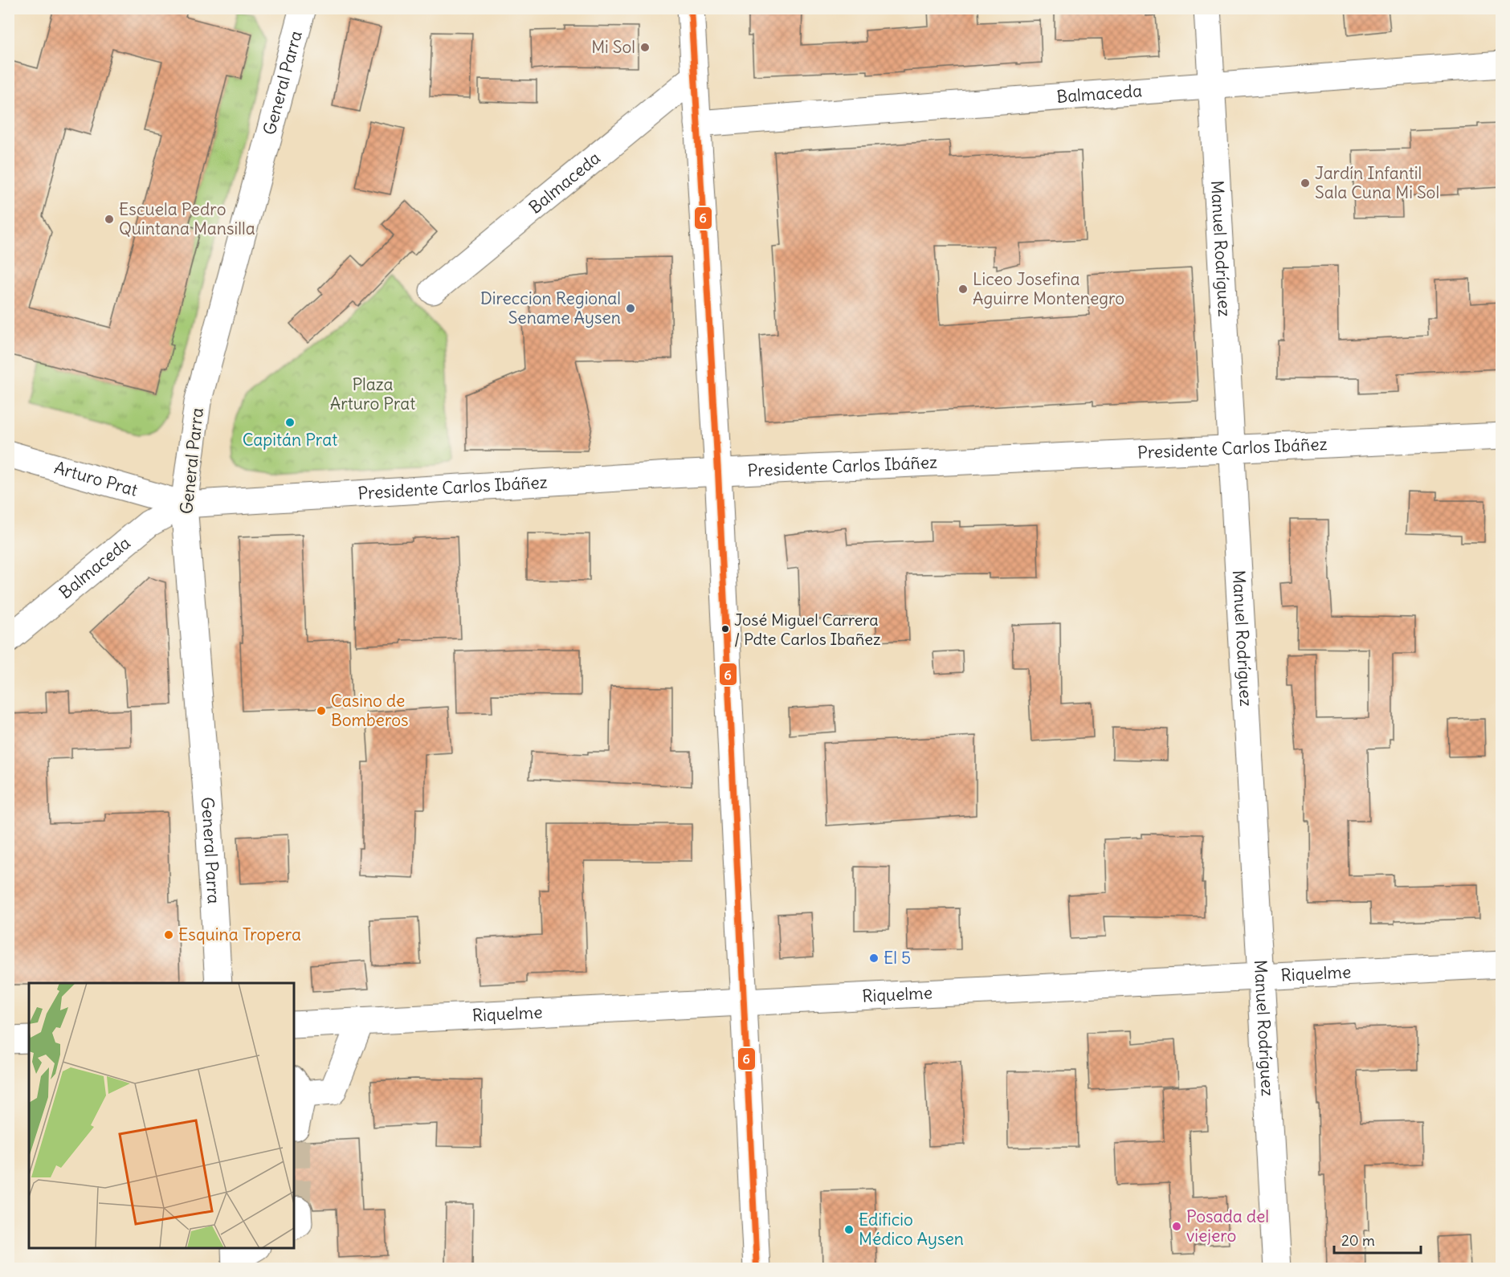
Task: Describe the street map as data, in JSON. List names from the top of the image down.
{
  "streets": {
    "street": [
      "General Parra",
      "Balmaceda",
      "Manuel Rodríguez",
      "Presidente Carlos Ibáñez",
      "Arturo Prat",
      "Riquelme"
    ]
  },
  "crossings": [
    ["General Parra", "Balmaceda"],
    ["General Parra", "Presidente Carlos Ibáñez"],
    ["General Parra", "Arturo Prat"],
    ["Balmaceda", "Manuel Rodríguez"],
    ["Balmaceda", "Presidente Carlos Ibáñez"],
    ["Balmaceda", "Arturo Prat"],
    ["Manuel Rodríguez", "Presidente Carlos Ibáñez"],
    ["Manuel Rodríguez", "Riquelme"],
    ["Presidente Carlos Ibáñez", "Arturo Prat"]
  ],
  "parks": ["Plaza Arturo Prat"],
  "places": [
    "Mi Sol",
    "Jardín Infantil Sala Cuna Mi Sol",
    "Escuela Pedro Quintana Mansilla",
    "Liceo Josefina Aguirre Montenegro",
    "Direccion Regional Sename Aysen",
    "Capitán Prat",
    "José Miguel Carrera / Pdte Carlos Ibañez",
    "Casino de Bomberos",
    "Esquina Tropera",
    "El 5",
    "Posada del viejero",
    "Edificio Médico Aysen"
  ],
  "lines": ["transit line 6"],
  "scale_bar": "20 m"
}
